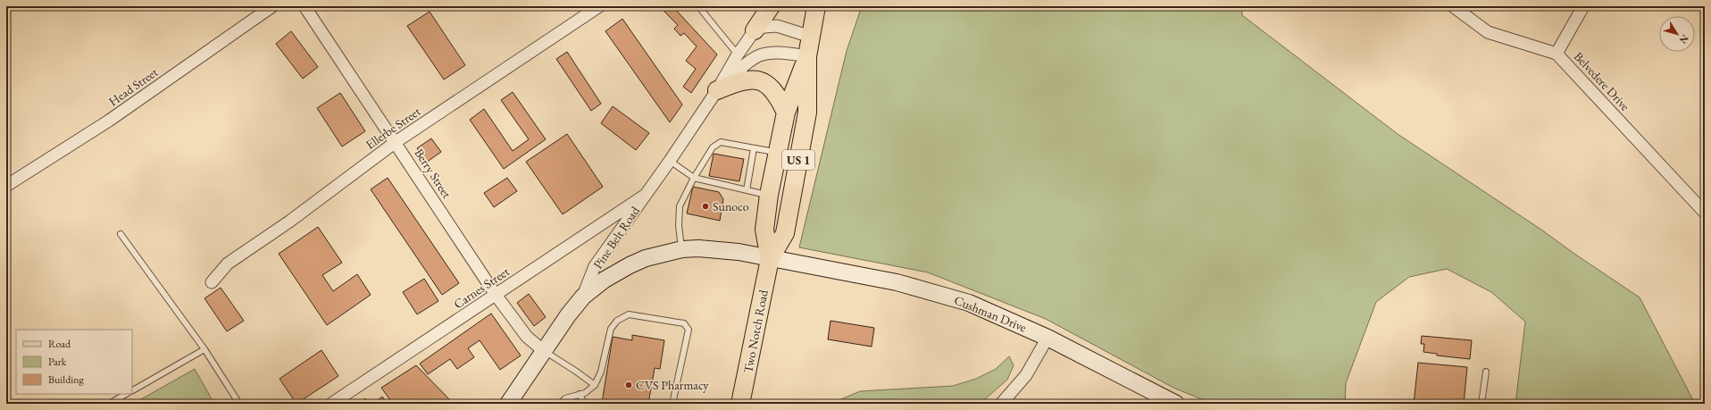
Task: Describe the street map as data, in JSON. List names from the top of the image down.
{
  "streets": {
    "main road": ["US 1", "Two Notch Road"],
    "street": [
      "Belvedere Drive",
      "Head Street",
      "Ellerbe Street",
      "Berry Street",
      "Pine Belt Road",
      "Carnes Street",
      "Cushman Drive"
    ]
  },
  "crossings": [
    ["Ellerbe Street", "Berry Street"],
    ["Berry Street", "Pine Belt Road"],
    ["Berry Street", "Carnes Street"],
    ["Pine Belt Road", "Carnes Street"],
    ["Pine Belt Road", "Cushman Drive"],
    ["Pine Belt Road", "Two Notch Road"],
    ["Cushman Drive", "Two Notch Road"]
  ],
  "places": ["Sunoco", "CVS Pharmacy"],
  "legend": ["Road", "Park", "Building"],
  "north": "bottom right"
}
